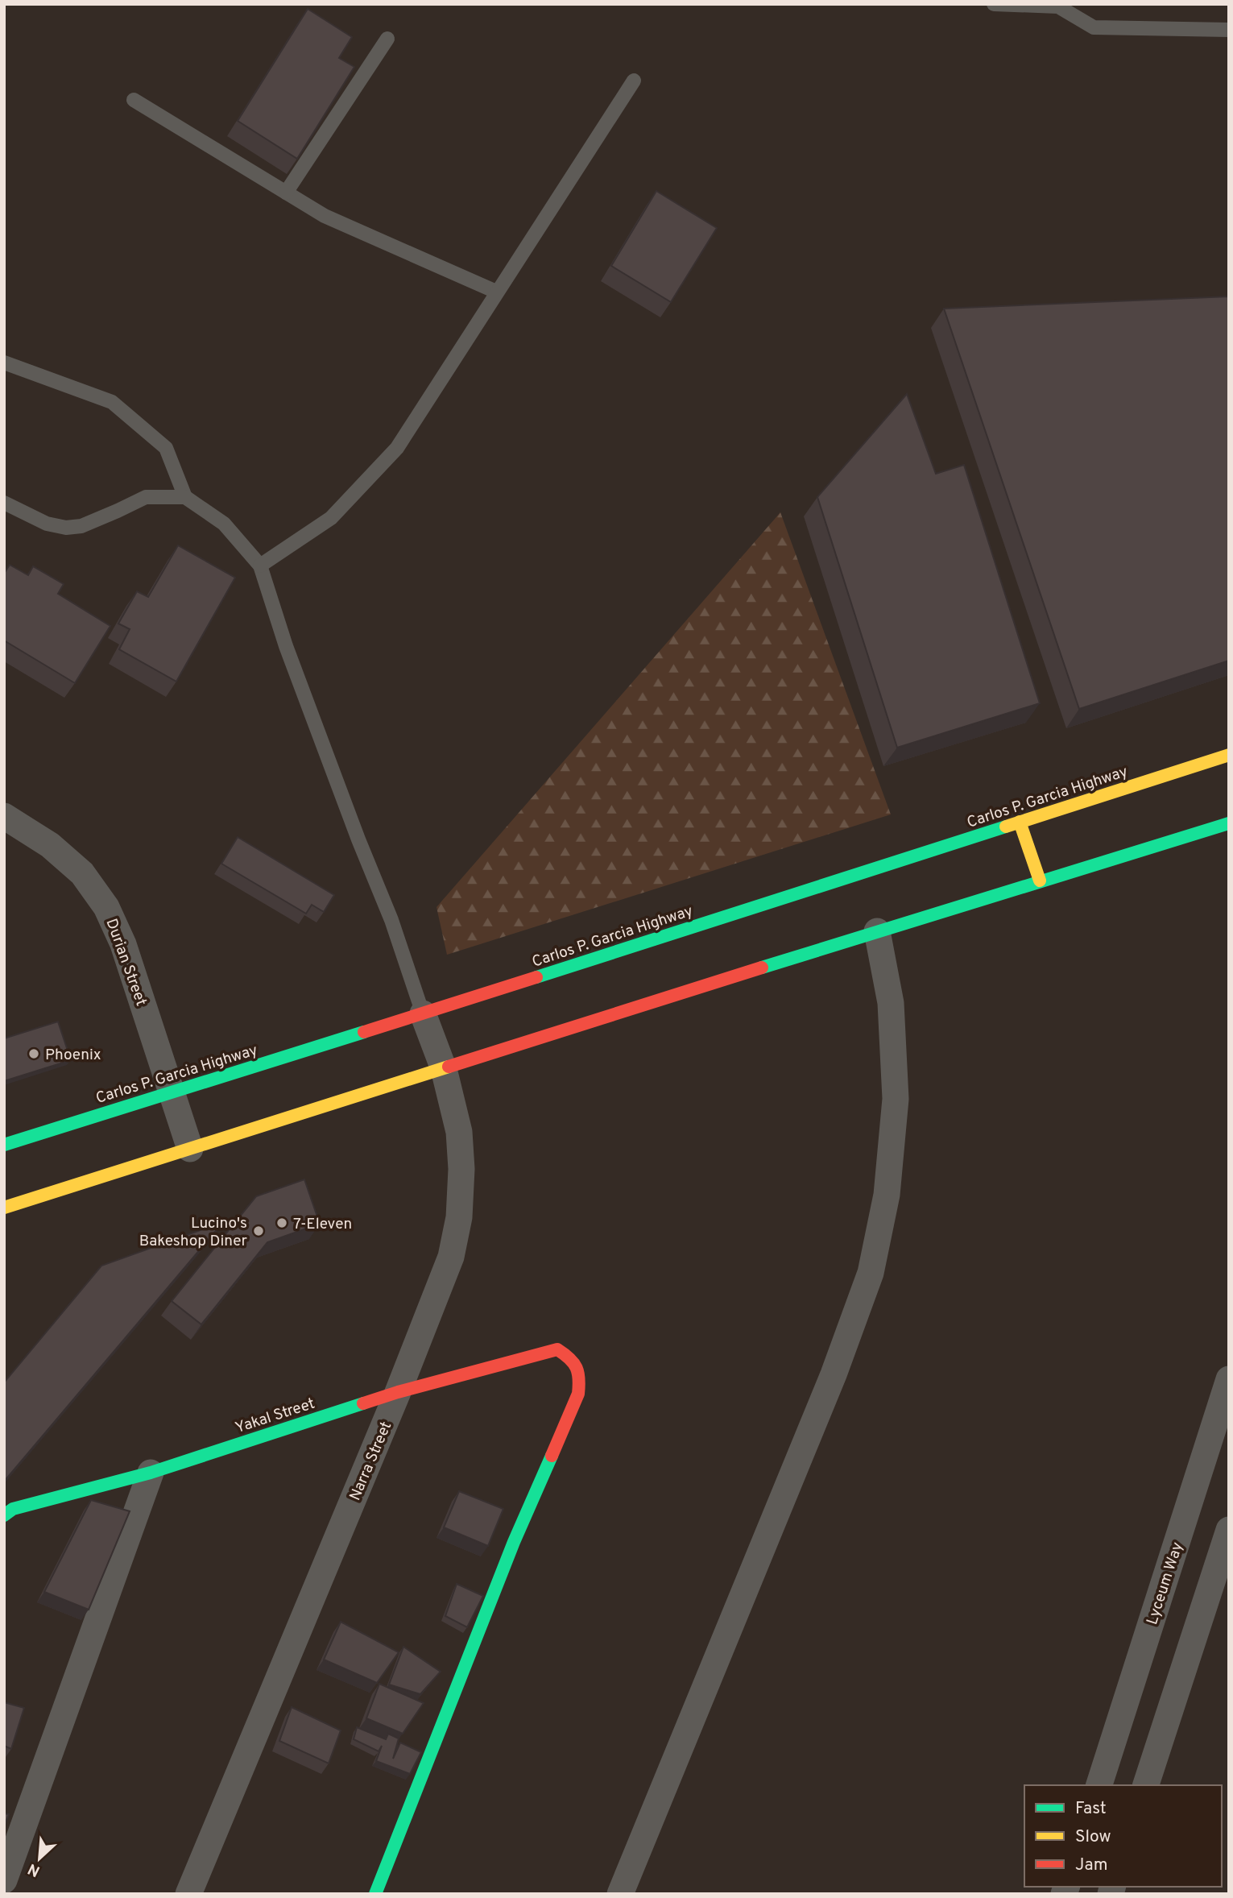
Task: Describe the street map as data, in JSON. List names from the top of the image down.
{
  "streets": {
    "main road": ["Carlos P. Garcia Highway", "Yakal Street"],
    "street": ["Durian Street", "Narra Street", "Lyceum Way"]
  },
  "crossings": [
    ["Carlos P. Garcia Highway", "Durian Street"],
    ["Carlos P. Garcia Highway", "Narra Street"],
    ["Yakal Street", "Narra Street"]
  ],
  "places": ["Phoenix", "7-Eleven", "Lucino's Bakeshop Diner"],
  "legend": ["Fast", "Slow", "Jam"],
  "north": "bottom left"
}
